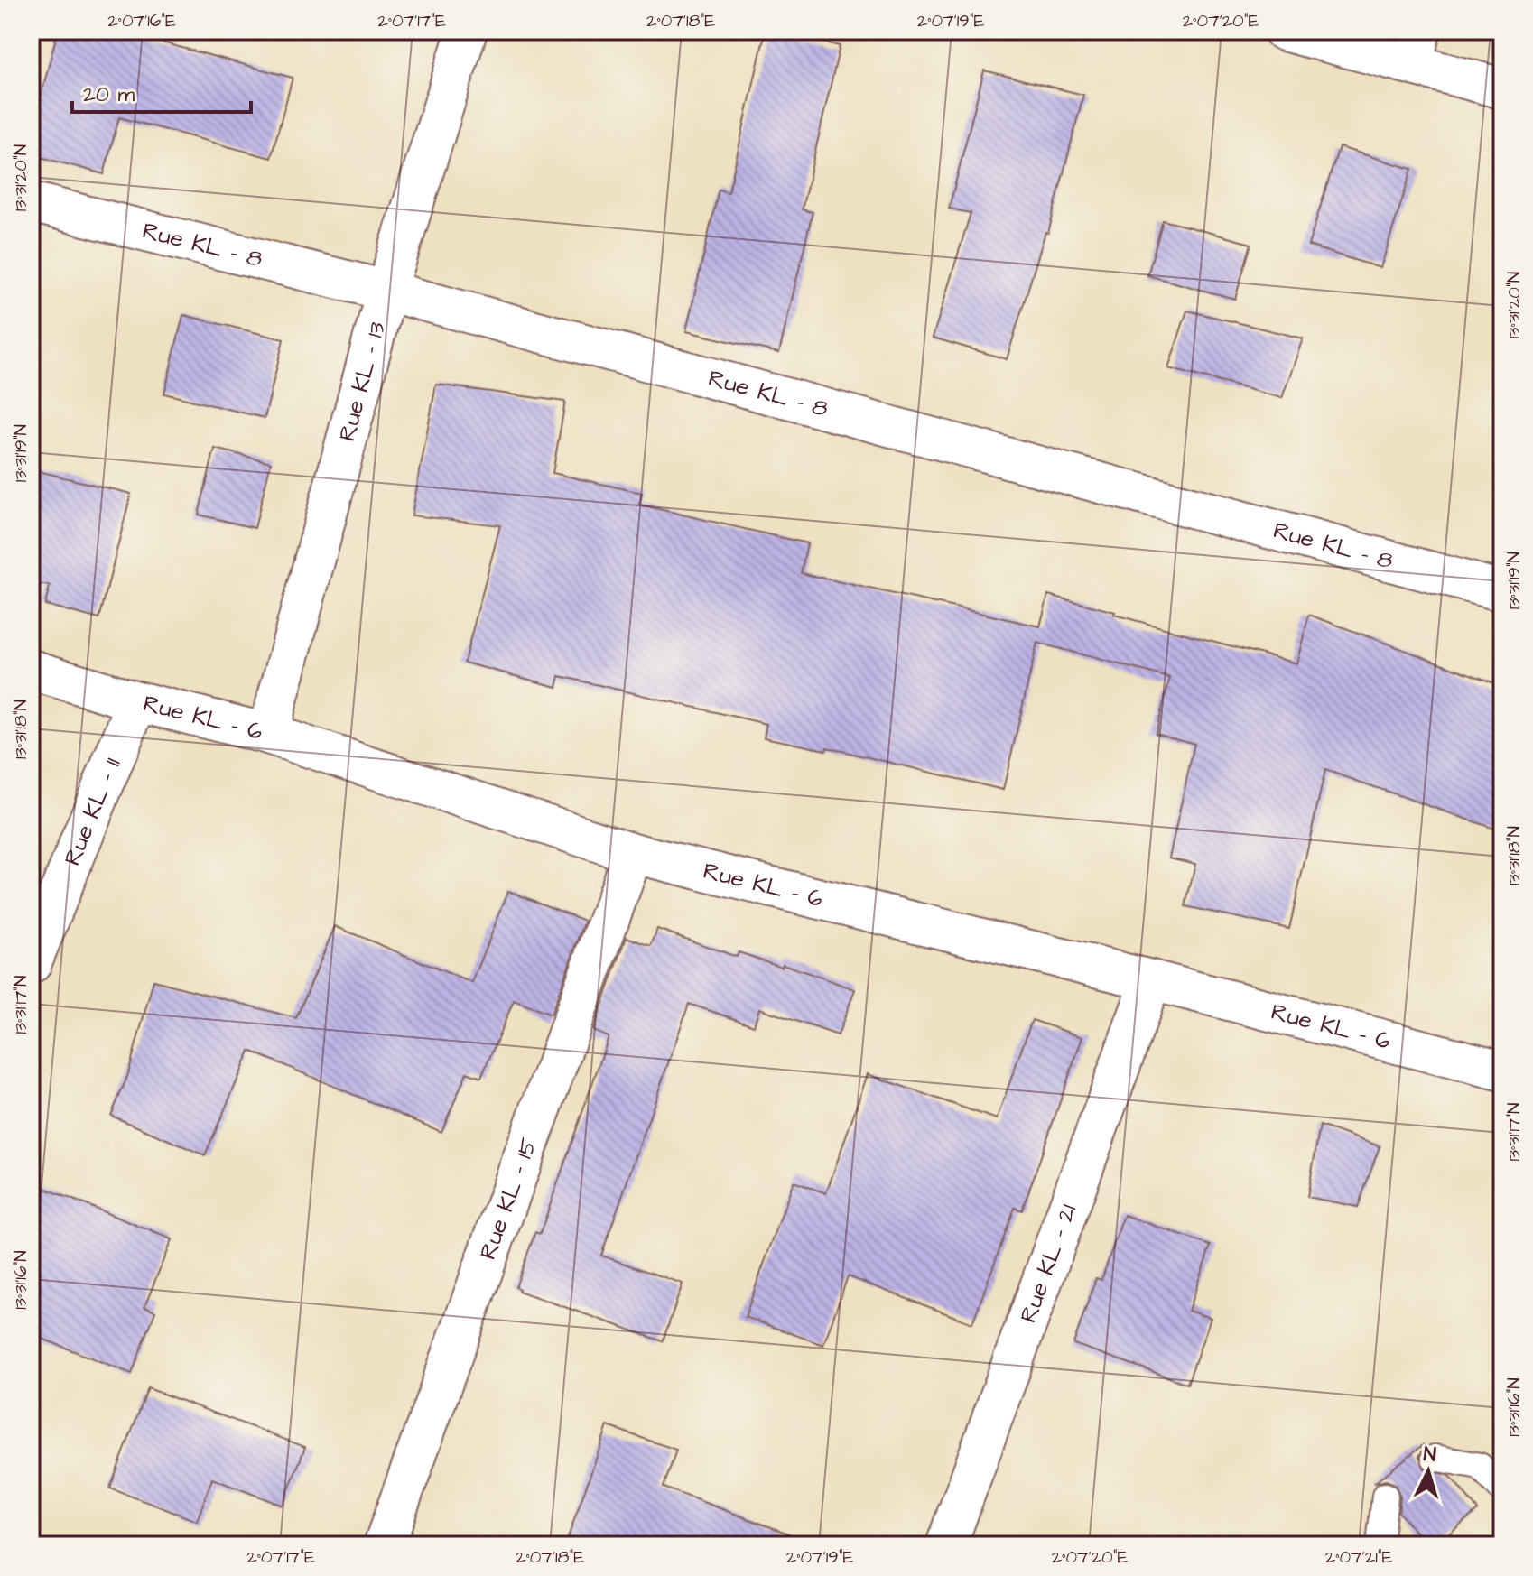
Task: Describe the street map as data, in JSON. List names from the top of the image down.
{
  "streets": {
    "street": [
      "Rue KL - 8",
      "Rue KL - 13",
      "Rue KL - 6",
      "Rue KL - 11",
      "Rue KL - 15",
      "Rue KL - 21"
    ]
  },
  "crossings": [
    ["Rue KL - 8", "Rue KL - 13"],
    ["Rue KL - 13", "Rue KL - 6"],
    ["Rue KL - 6", "Rue KL - 11"],
    ["Rue KL - 6", "Rue KL - 15"],
    ["Rue KL - 6", "Rue KL - 21"]
  ],
  "scale_bar": "20 m",
  "north": "top",
  "coordinates": [
    "2°07'16\"E",
    "2°07'17\"E",
    "2°07'18\"E",
    "2°07'19\"E",
    "2°07'20\"E",
    "13°31'20\"N",
    "13°31'19\"N",
    "13°31'18\"N",
    "13°31'17\"N",
    "13°31'16\"N",
    "2°07'21\"E"
  ]
}
